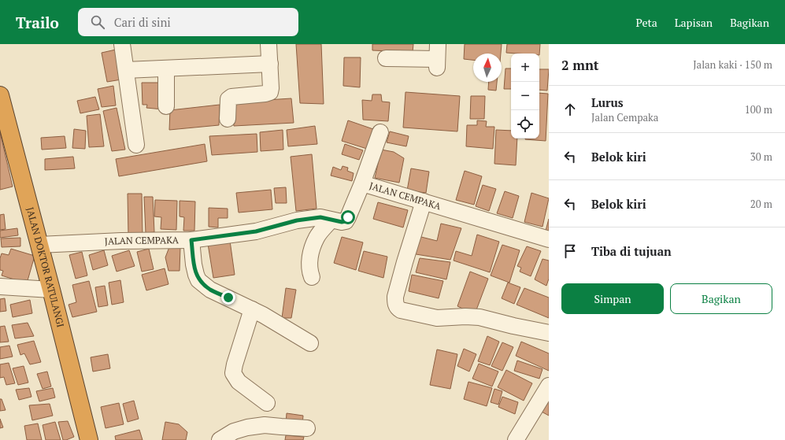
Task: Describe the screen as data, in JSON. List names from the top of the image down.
{
  "streets": {
    "highway": ["JALAN DOKTOR RATULANGI"],
    "street": ["JALAN CEMPAKA"]
  },
  "crossings": [
    ["JALAN CEMPAKA", "JALAN DOKTOR RATULANGI"]
  ],
  "north": "top",
  "page": {
    "header": "Trailo",
    "search": "Cari di sini",
    "nav": ["Peta", "Lapisan", "Bagikan"],
    "heading": ["2 mnt", "Jalan kaki · 150 m"],
    "map_buttons": ["+", "−"],
    "list": [
      ["Lurus", "Jalan Cempaka", "100 m"],
      ["Belok kiri", "30 m"],
      ["Belok kiri", "20 m"],
      "Tiba di tujuan"
    ],
    "buttons": ["Simpan", "Bagikan"]
  }
}
